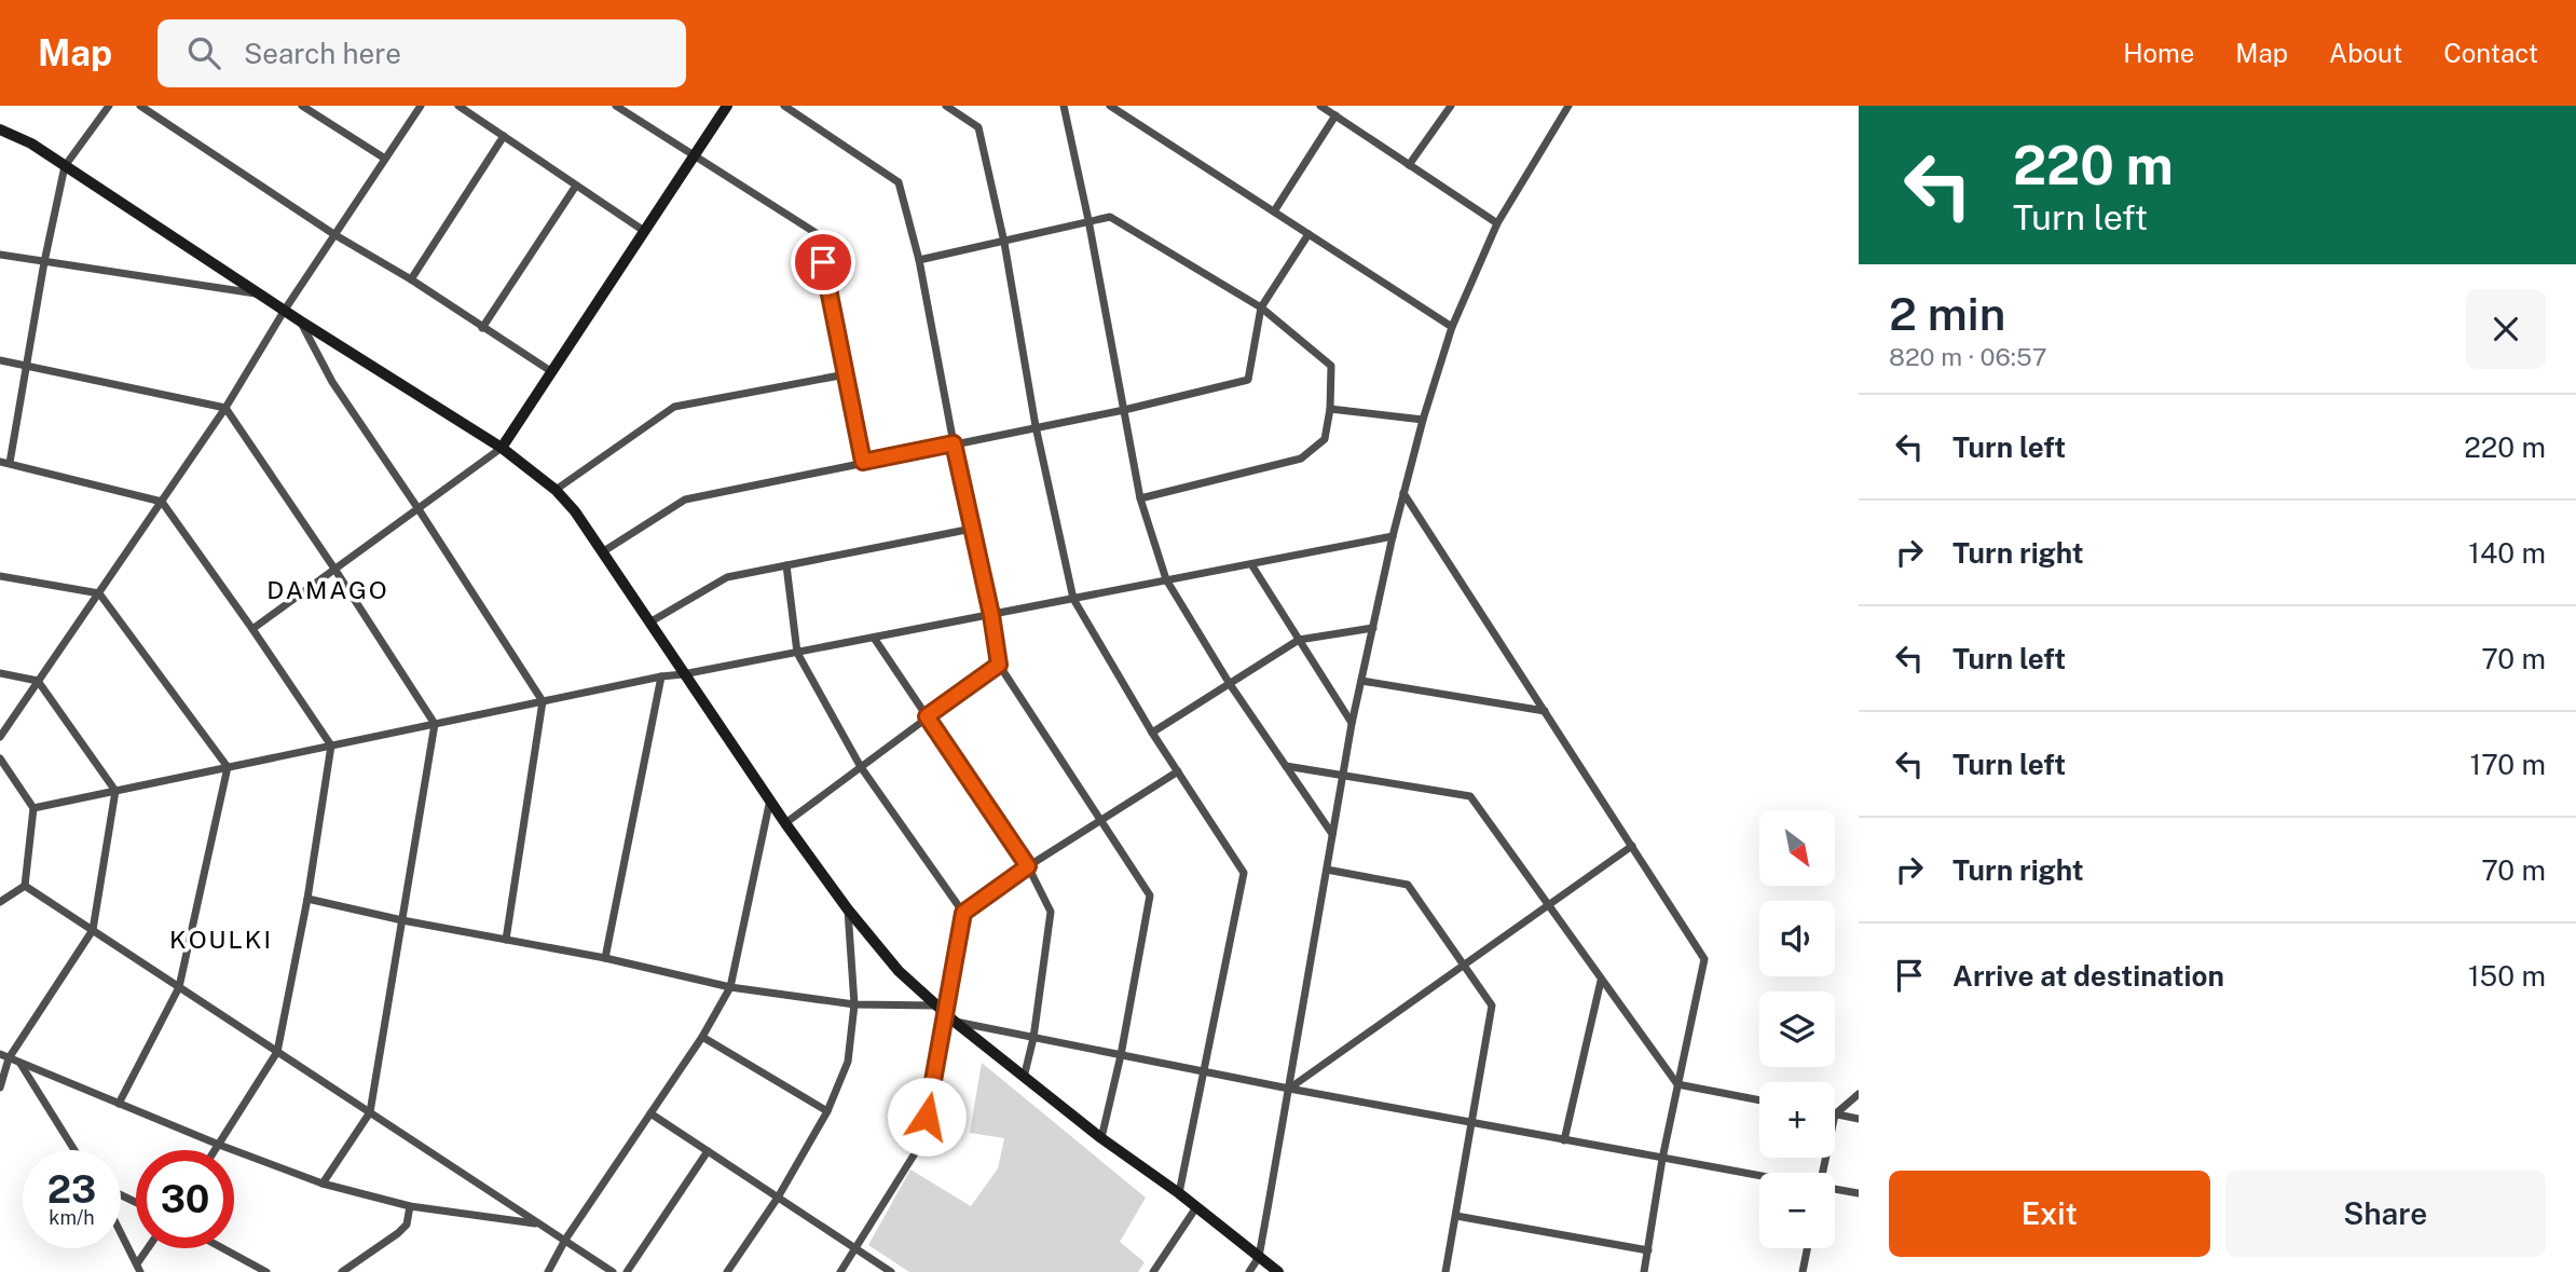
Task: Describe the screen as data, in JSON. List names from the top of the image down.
{
  "districts": ["DAMAGO", "KOULKI"],
  "north": "bottom right",
  "page": {
    "header": "Map",
    "search": "Search here",
    "nav": [
      "Home",
      "Map",
      "About",
      "Contact"
    ],
    "turn": ["220 m", "Turn left"],
    "heading": ["2 min", "820 m · 06:57"],
    "list": [
      {
        "name": "Turn left",
        "value": "220 m"
      },
      {
        "name": "Turn right",
        "value": "140 m"
      },
      {
        "name": "Turn left",
        "value": "70 m"
      },
      {
        "name": "Turn left",
        "value": "170 m"
      },
      {
        "name": "Turn right",
        "value": "70 m"
      },
      {
        "name": "Arrive at destination",
        "value": "150 m"
      }
    ],
    "map_buttons": ["+", "−"],
    "speed": "23 km/h",
    "limit": "30",
    "buttons": ["Exit", "Share"]
  }
}
